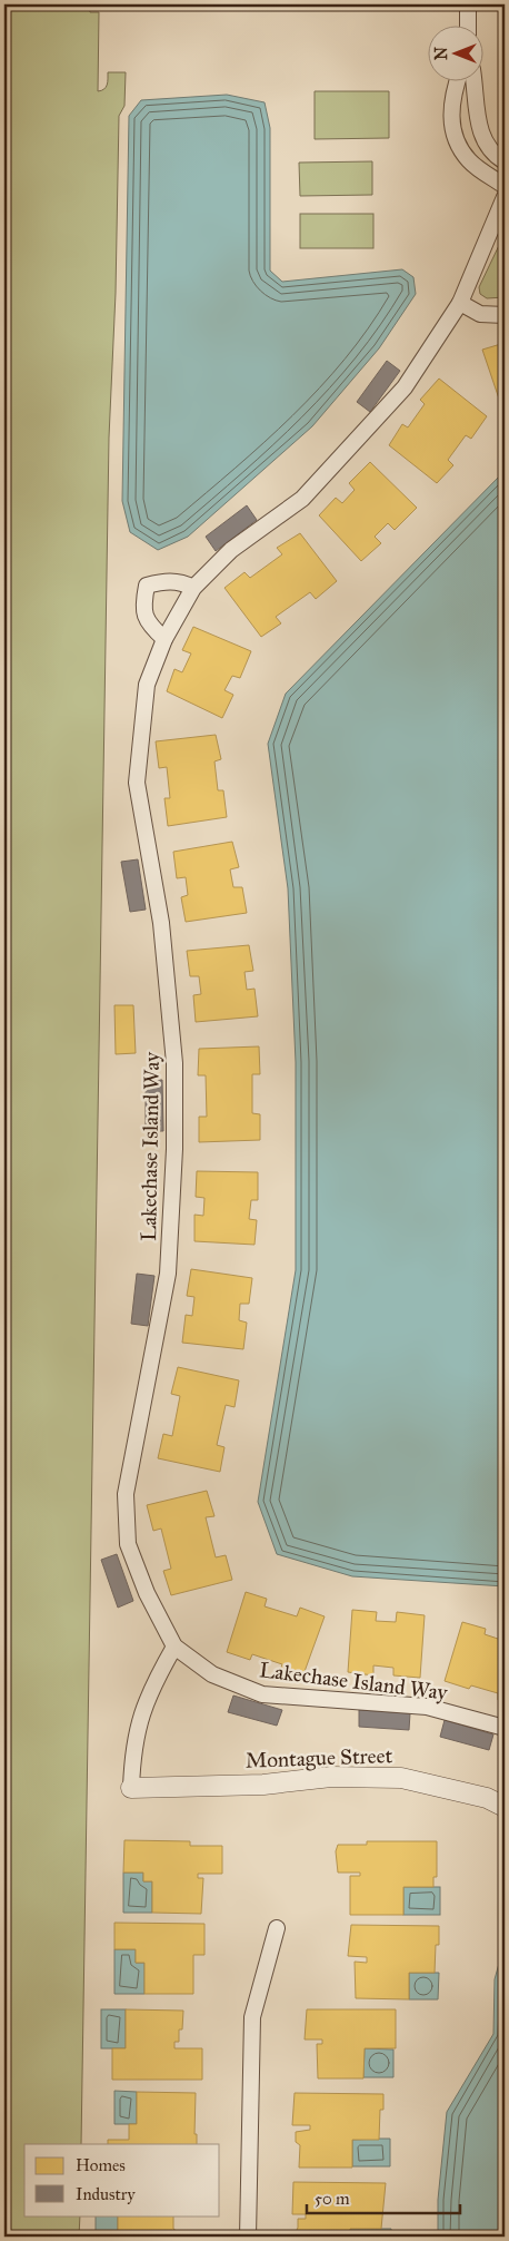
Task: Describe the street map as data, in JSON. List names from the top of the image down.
{
  "streets": {
    "street": ["Lakechase Island Way", "Montague Street"]
  },
  "legend": ["Homes", "Industry"],
  "scale_bar": "50 m",
  "north": "left"
}
